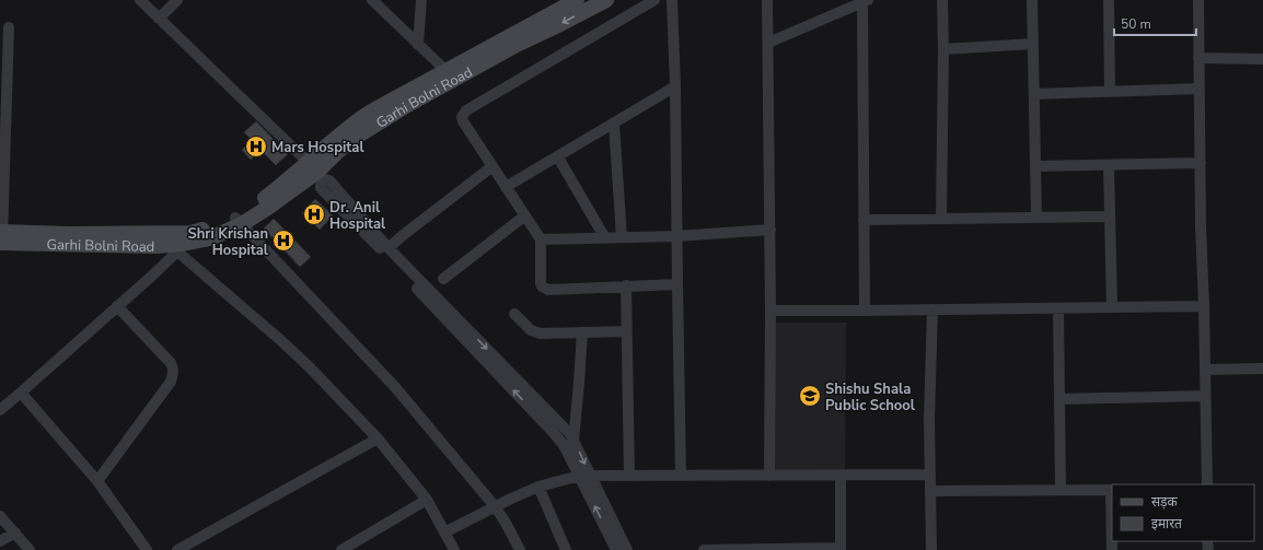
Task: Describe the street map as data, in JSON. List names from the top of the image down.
{
  "streets": {
    "main road": ["Garhi Bolni Road"]
  },
  "places": {
    "hospital": ["Mars Hospital", "Dr. Anil Hospital", "Shri Krishan Hospital"],
    "school or university": ["Shishu Shala Public School"]
  },
  "legend": ["सड़क", "इमारत"],
  "scale_bar": "50 m"
}
